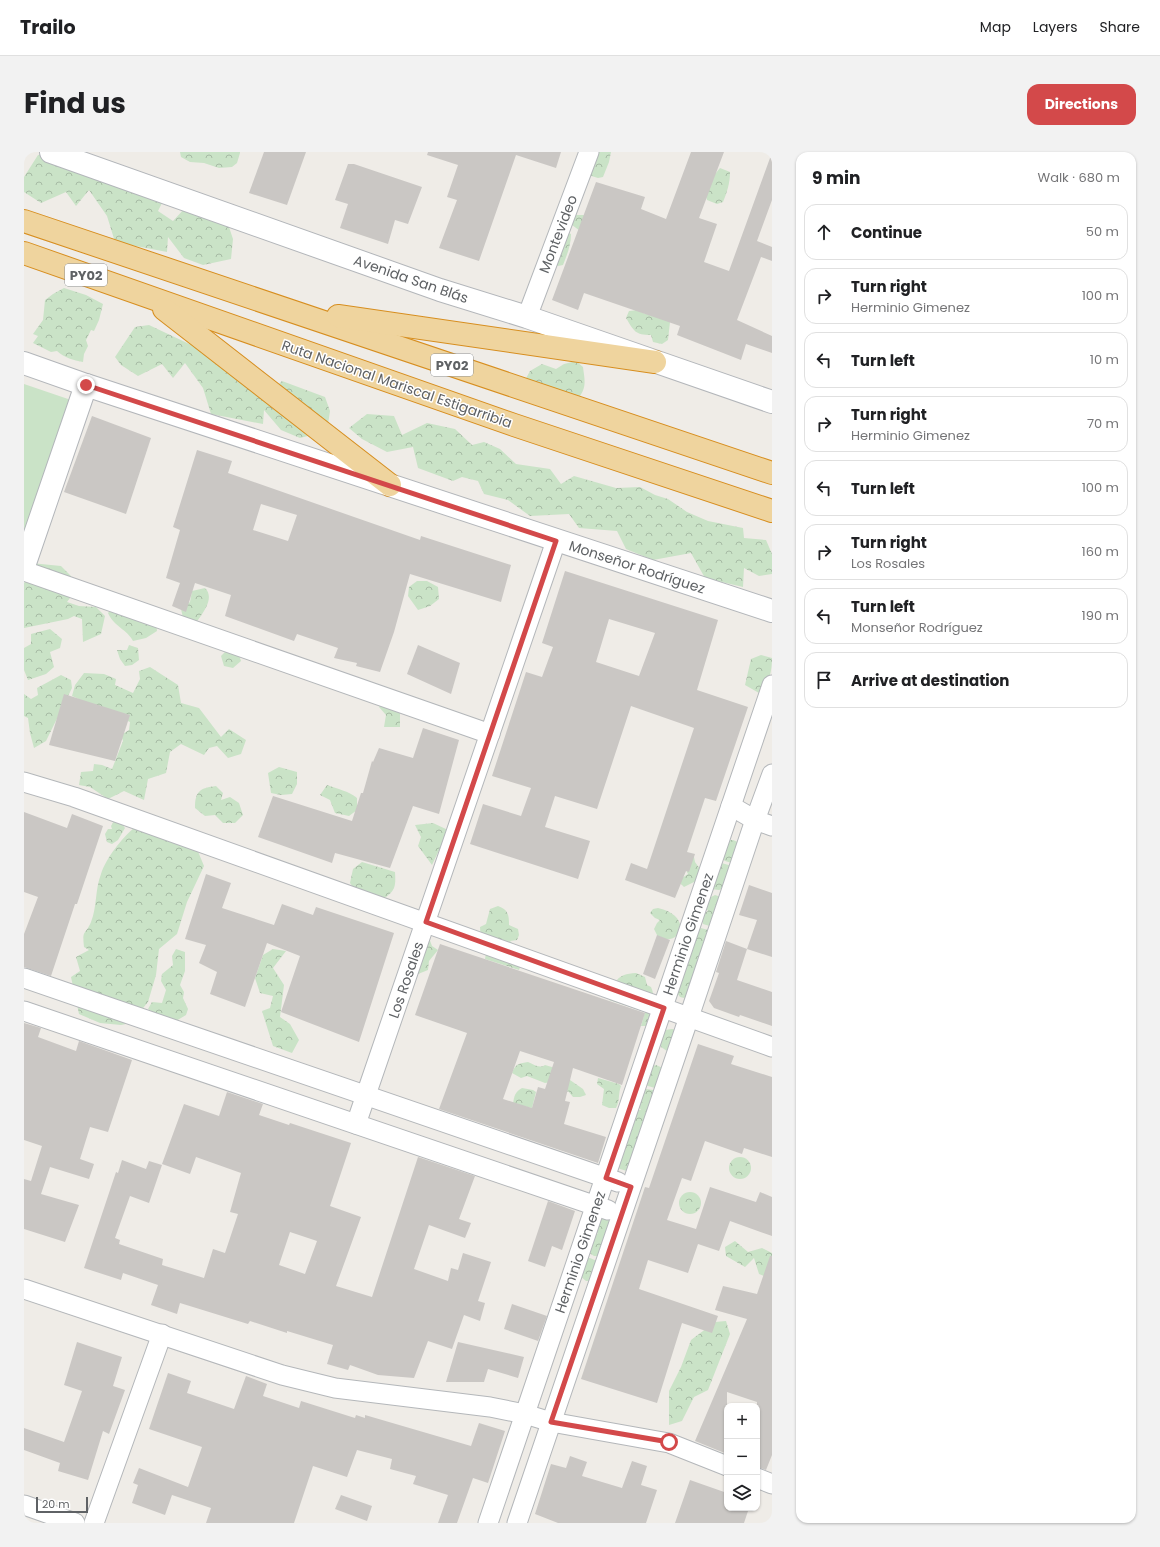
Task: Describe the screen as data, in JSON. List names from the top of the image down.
{
  "streets": {
    "highway": ["PY02", "Ruta Nacional Mariscal Estigarribia"],
    "street": [
      "Montevideo",
      "Avenida San Blás",
      "Monseñor Rodríguez",
      "Herminio Gimenez",
      "Los Rosales"
    ]
  },
  "crossings": [
    ["Montevideo", "Avenida San Blás"],
    ["Monseñor Rodríguez", "Los Rosales"]
  ],
  "scale_bar": "20 m",
  "page": {
    "header": "Trailo",
    "nav": ["Map", "Layers", "Share"],
    "title": "Find us",
    "buttons": "Directions",
    "heading": ["9 min", "Walk · 680 m"],
    "list": [
      ["Continue", "50 m"],
      ["Turn right", "Herminio Gimenez", "100 m"],
      ["Turn left", "10 m"],
      ["Turn right", "Herminio Gimenez", "70 m"],
      ["Turn left", "100 m"],
      ["Turn right", "Los Rosales", "160 m"],
      ["Turn left", "Monseñor Rodríguez", "190 m"],
      "Arrive at destination"
    ],
    "map_buttons": ["+", "−"],
    "scale": "20 m"
  }
}
